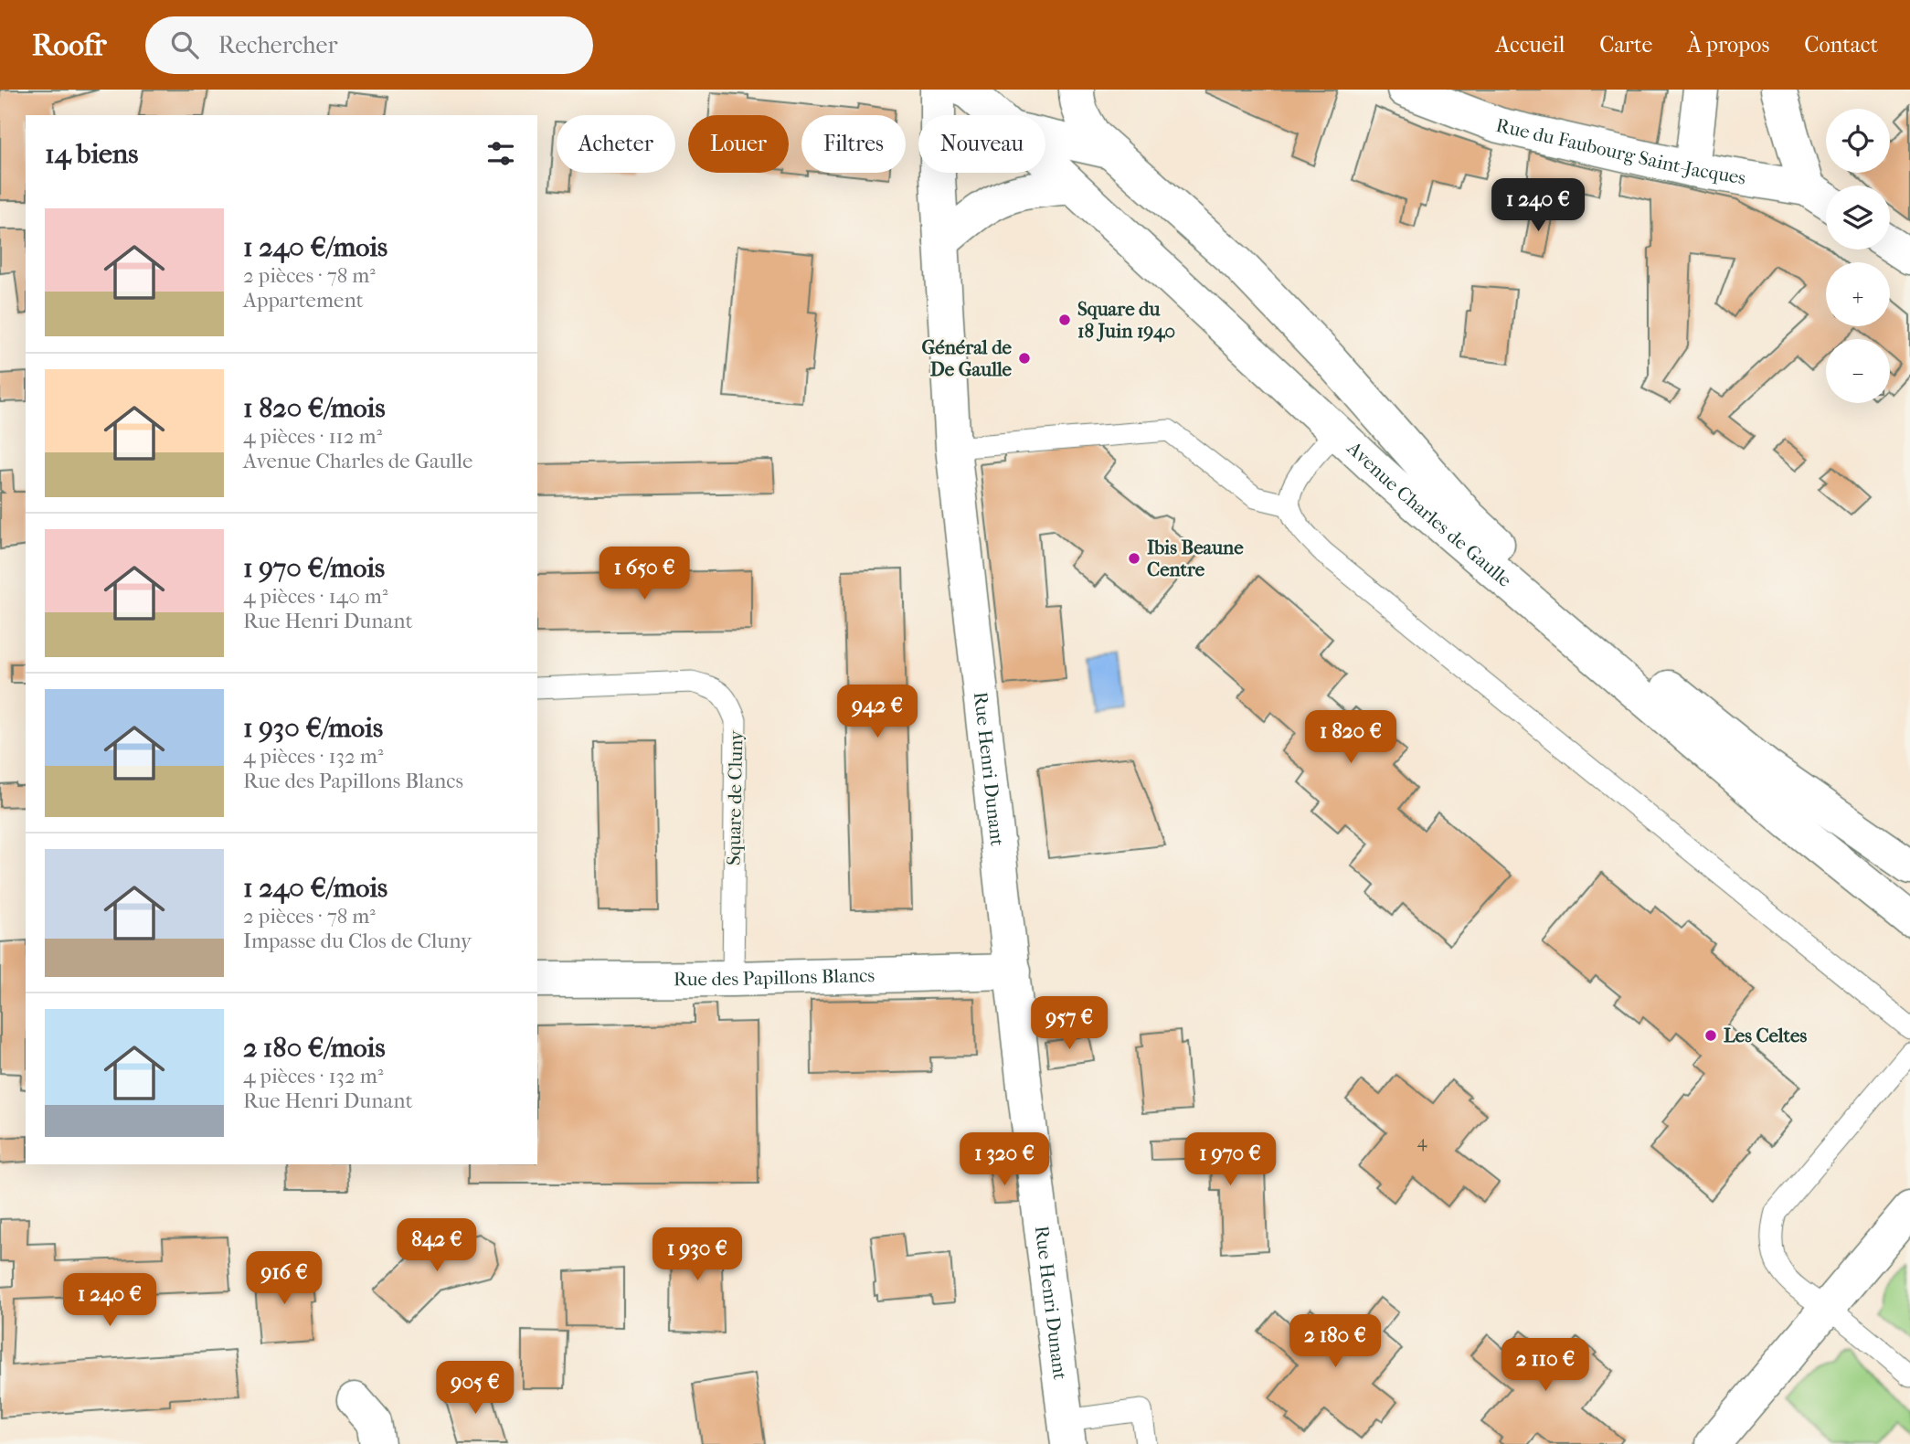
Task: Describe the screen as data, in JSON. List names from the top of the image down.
{
  "streets": {
    "street": [
      "Rue du Faubourg Saint-Jacques",
      "Avenue Charles de Gaulle",
      "Rue Henri Dunant",
      "Rue des Papillons Blancs"
    ],
    "lane": ["Square de Cluny"]
  },
  "crossings": [
    ["Rue Henri Dunant", "Rue des Papillons Blancs"],
    ["Square de Cluny", "Rue des Papillons Blancs"]
  ],
  "places": [
    "Square du 18 Juin 1940",
    "Général de De Gaulle",
    "Ibis Beaune Centre",
    "Les Celtes"
  ],
  "house_numbers": ["4"],
  "page": {
    "header": "Roofr",
    "search": "Rechercher",
    "nav": [
      "Accueil",
      "Carte",
      "À propos",
      "Contact"
    ],
    "map_buttons": ["+", "−"],
    "chip": [
      "Acheter",
      "Louer",
      "Filtres",
      "Nouveau"
    ],
    "heading": "14 biens",
    "price": [
      "1 240 €",
      "1 650 €",
      "942 €",
      "1 820 €",
      "957 €",
      "1 320 €",
      "1 970 €",
      "842 €",
      "1 930 €",
      "916 €",
      "1 240 €",
      "2 180 €",
      "2 110 €",
      "905 €"
    ],
    "list": [
      {
        "name": "1 240 €/mois",
        "note": "2 pièces · 78 m² · Appartement"
      },
      {
        "name": "1 820 €/mois",
        "note": "4 pièces · 112 m² · Avenue Charles de Gaulle"
      },
      {
        "name": "1 970 €/mois",
        "note": "4 pièces · 140 m² · Rue Henri Dunant"
      },
      {
        "name": "1 930 €/mois",
        "note": "4 pièces · 132 m² · Rue des Papillons Blancs"
      },
      {
        "name": "1 240 €/mois",
        "note": "2 pièces · 78 m² · Impasse du Clos de Cluny"
      },
      {
        "name": "2 180 €/mois",
        "note": "4 pièces · 132 m² · Rue Henri Dunant"
      }
    ]
  }
}
